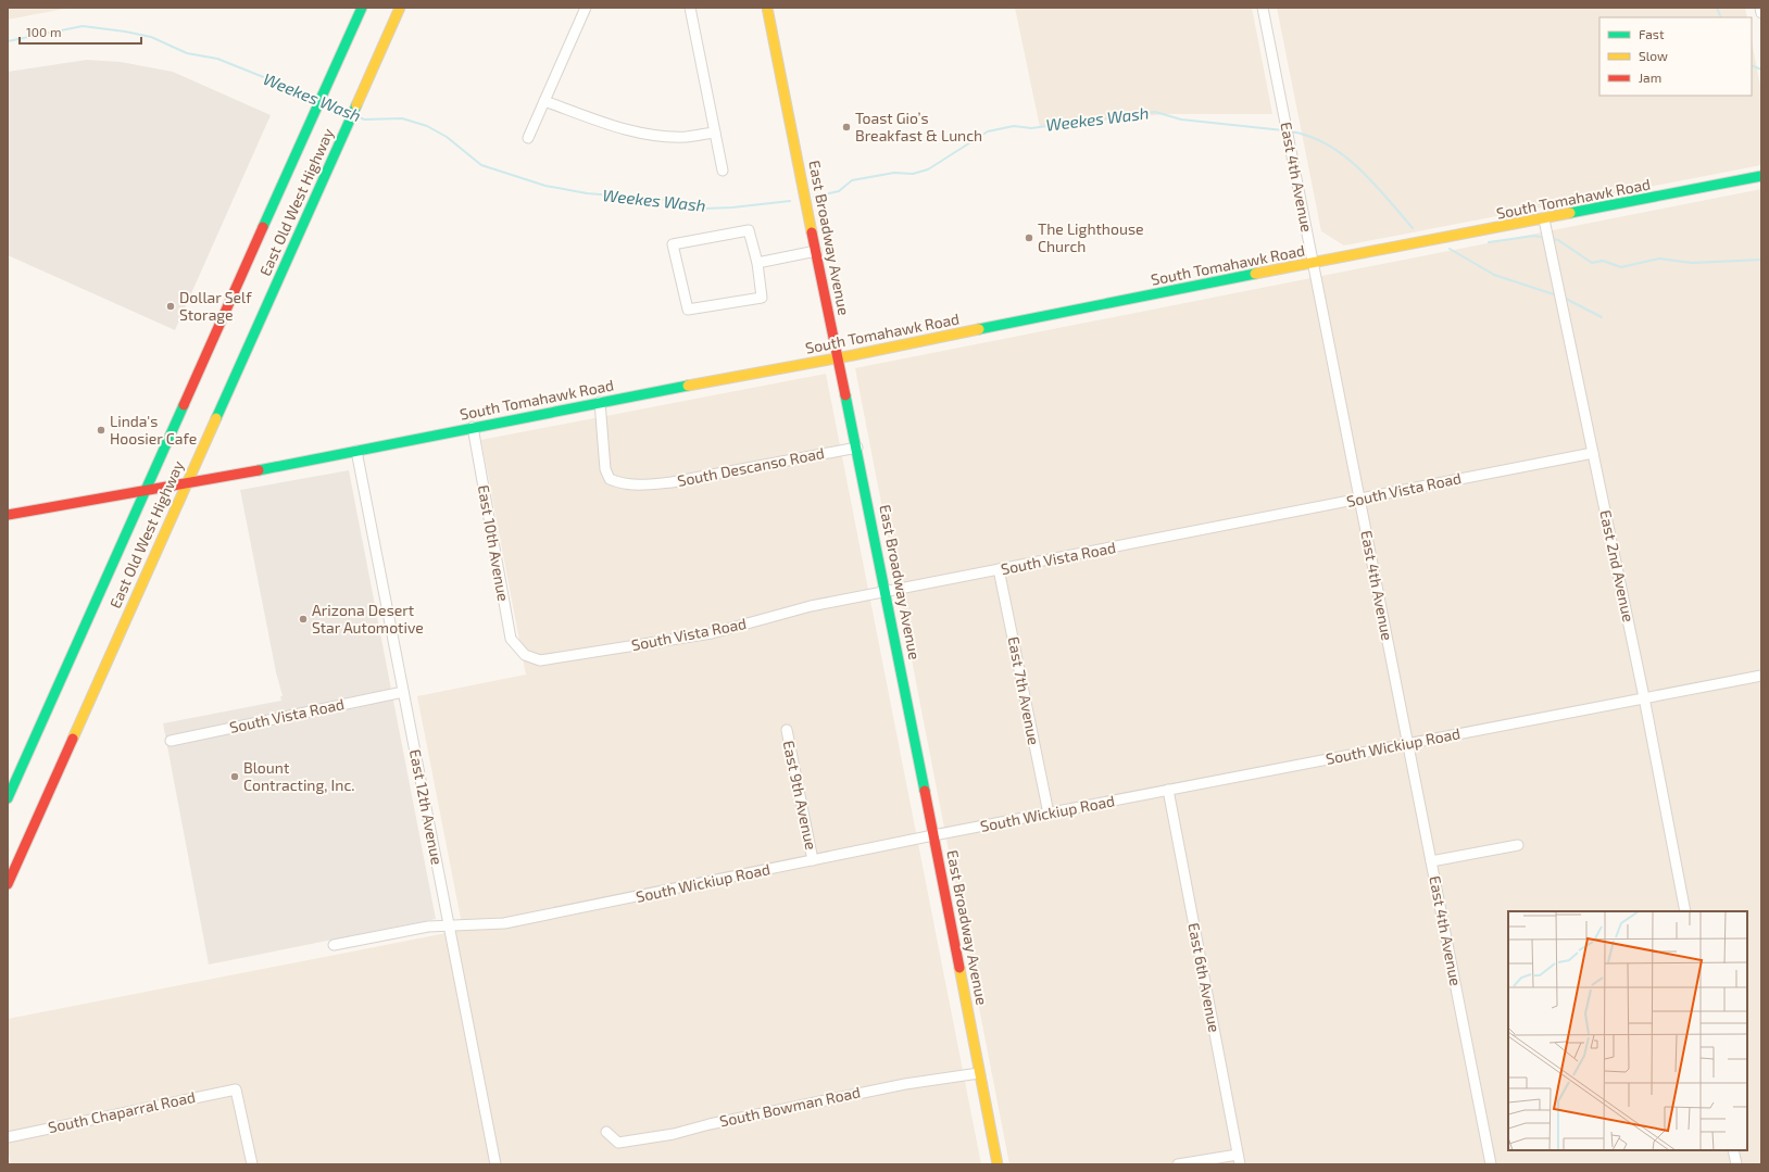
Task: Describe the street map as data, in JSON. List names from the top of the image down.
{
  "streets": {
    "main road": ["South Tomahawk Road", "East Old West Highway", "East Broadway Avenue"],
    "street": [
      "East 4th Avenue",
      "South Descanso Road",
      "South Vista Road",
      "East 10th Avenue",
      "East 2nd Avenue",
      "East 7th Avenue",
      "South Wickiup Road",
      "East 9th Avenue",
      "East 12th Avenue",
      "East 6th Avenue",
      "South Bowman Road",
      "South Chaparral Road"
    ]
  },
  "crossings": [
    ["East 4th Avenue", "South Tomahawk Road"],
    ["East 4th Avenue", "South Vista Road"],
    ["East 4th Avenue", "South Wickiup Road"],
    ["South Tomahawk Road", "East Old West Highway"],
    ["South Tomahawk Road", "East Broadway Avenue"],
    ["South Tomahawk Road", "South Descanso Road"],
    ["South Tomahawk Road", "East 10th Avenue"],
    ["South Tomahawk Road", "East 2nd Avenue"],
    ["South Tomahawk Road", "East 12th Avenue"],
    ["East Broadway Avenue", "South Descanso Road"],
    ["East Broadway Avenue", "South Vista Road"],
    ["East Broadway Avenue", "South Wickiup Road"],
    ["East Broadway Avenue", "South Bowman Road"],
    ["South Vista Road", "East 10th Avenue"],
    ["South Vista Road", "East 2nd Avenue"],
    ["South Vista Road", "East 7th Avenue"],
    ["South Vista Road", "East 12th Avenue"],
    ["East 2nd Avenue", "South Wickiup Road"],
    ["East 7th Avenue", "South Wickiup Road"],
    ["South Wickiup Road", "East 9th Avenue"],
    ["South Wickiup Road", "East 12th Avenue"],
    ["South Wickiup Road", "East 6th Avenue"]
  ],
  "water": ["Weekes Wash"],
  "places": [
    "Toast Gio’s Breakfast & Lunch",
    "The Lighthouse Church",
    "Dollar Self Storage",
    "Linda's Hoosier Cafe",
    "Arizona Desert Star Automotive",
    "Blount Contracting, Inc."
  ],
  "legend": ["Fast", "Slow", "Jam"],
  "scale_bar": "100 m"
}
